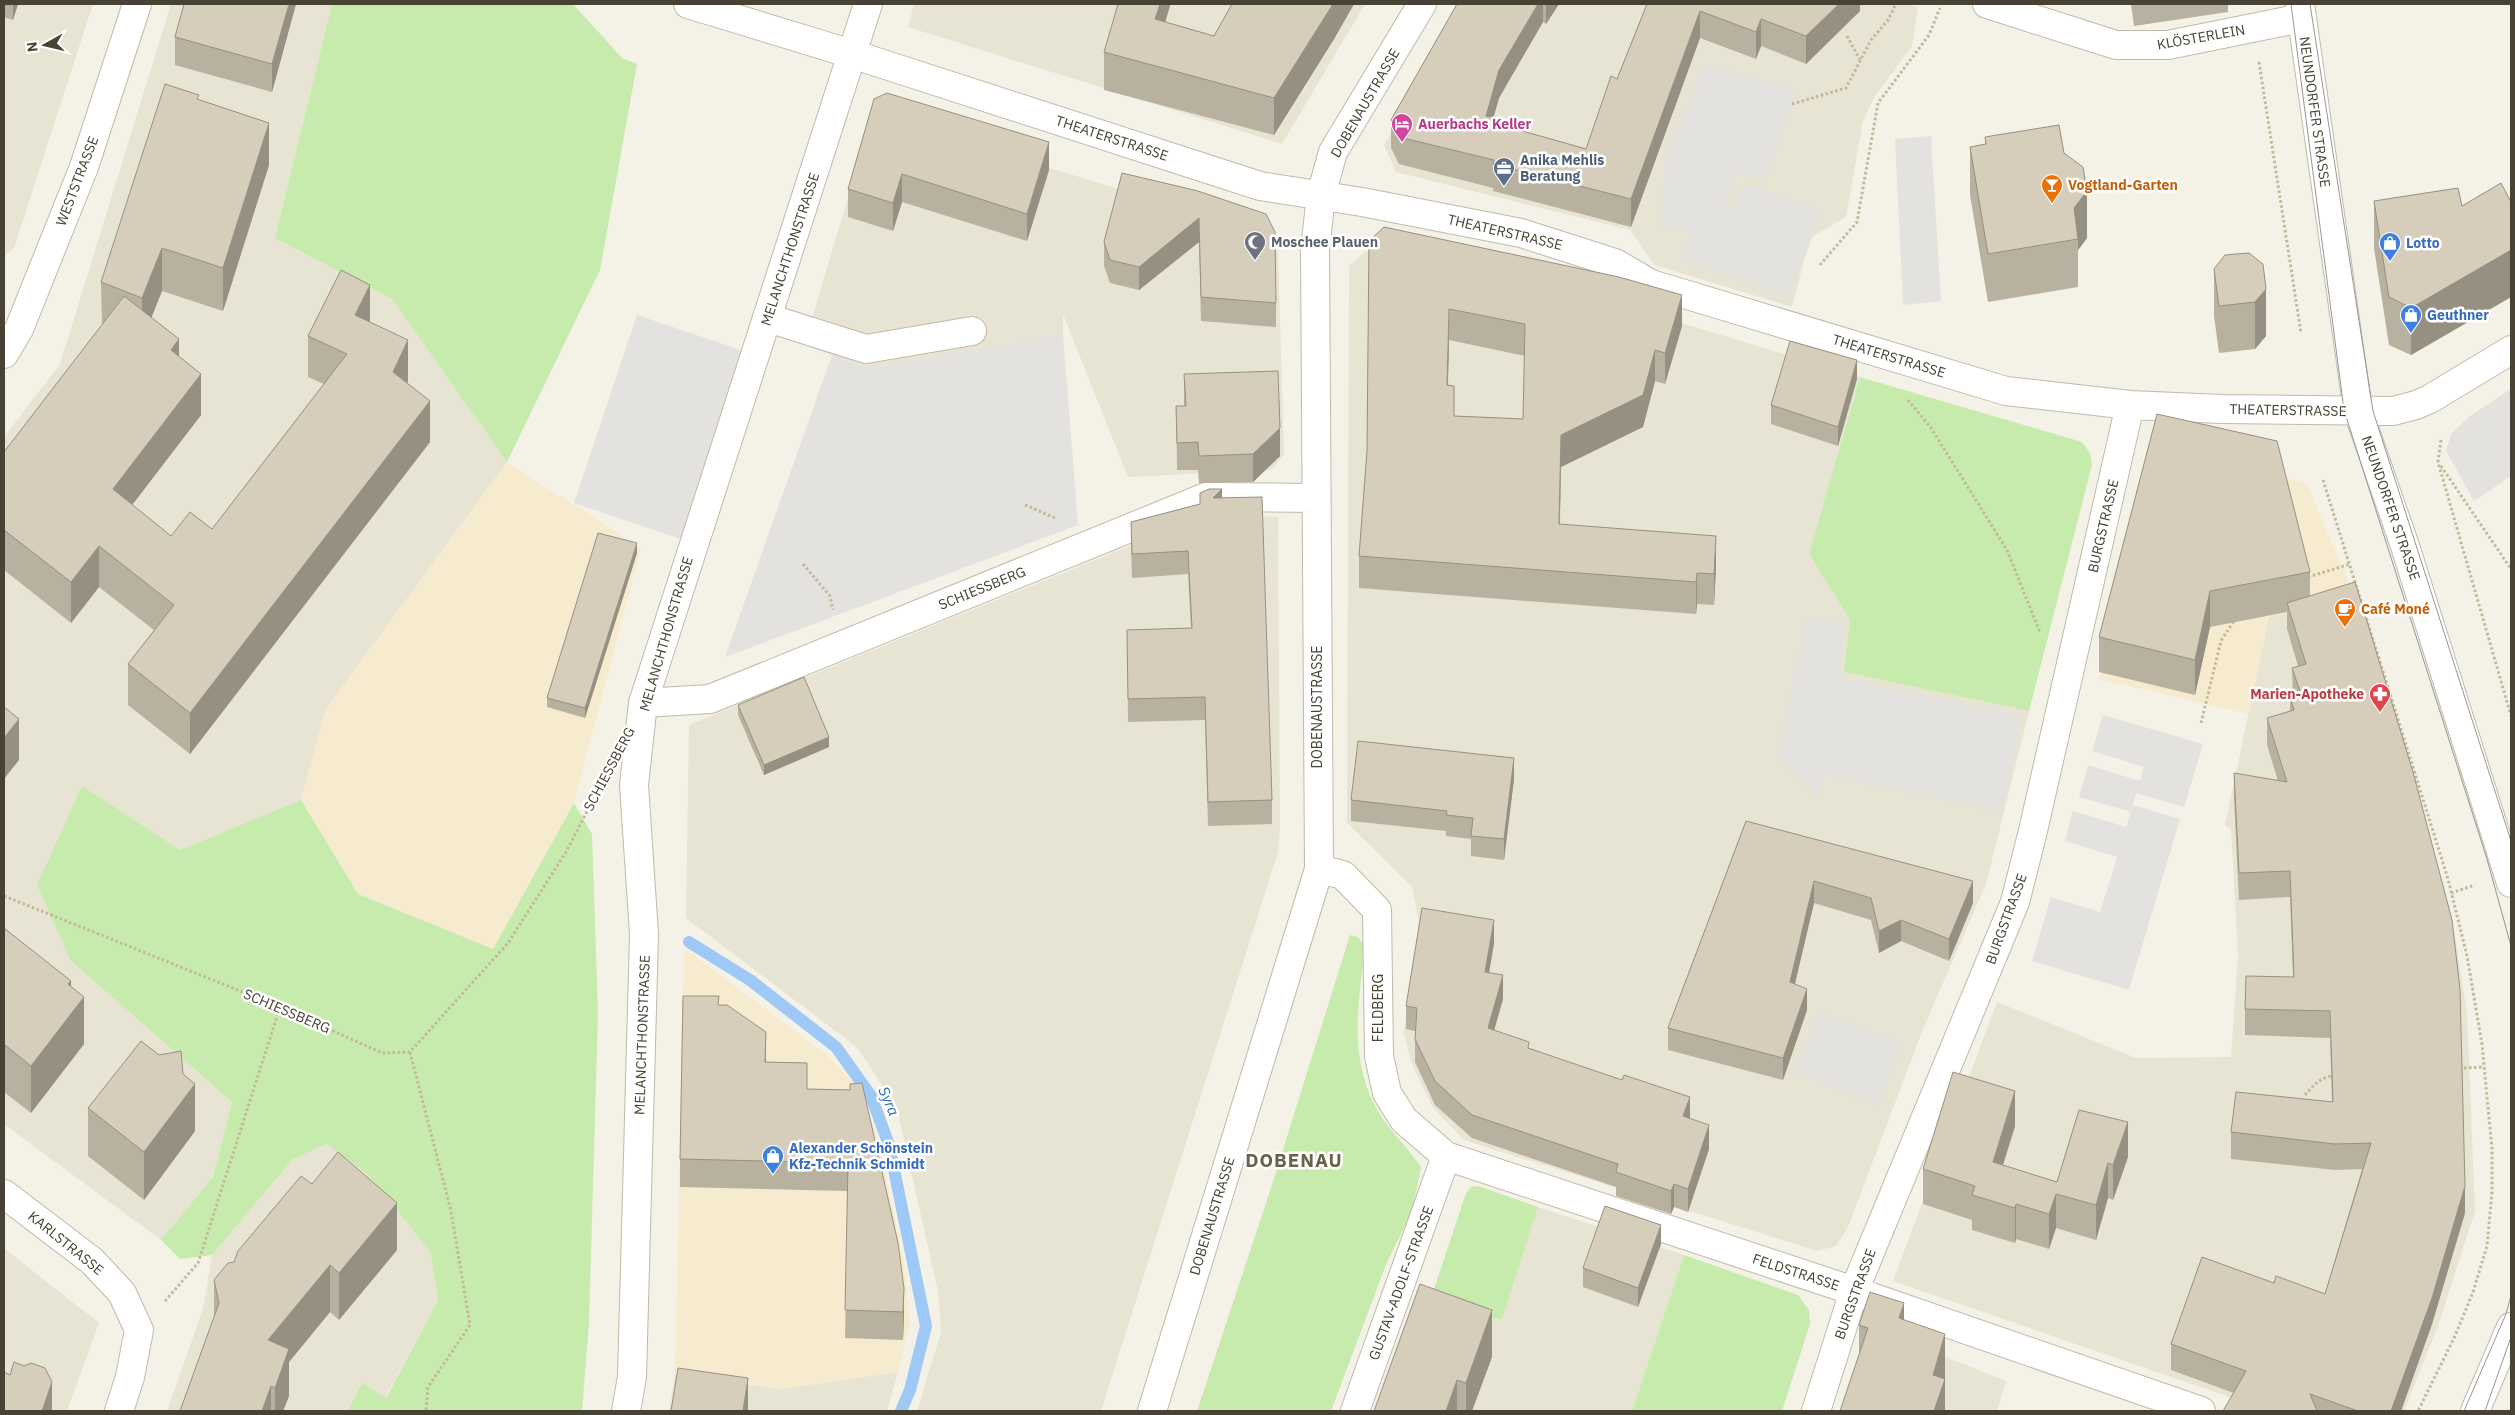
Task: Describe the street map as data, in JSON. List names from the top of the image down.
{
  "streets": {
    "street": [
      "KLÖSTERLEIN",
      "DOBENAUSTRASSE",
      "NEUNDORFER STRASSE",
      "THEATERSTRASSE",
      "WESTSTRASSE",
      "MELANCHTHONSTRASSE",
      "BURGSTRASSE",
      "SCHIESSBERG",
      "FELDBERG",
      "KARLSTRASSE",
      "FELDSTRASSE",
      "GUSTAV-ADOLF-STRASSE"
    ]
  },
  "crossings": [
    ["KLÖSTERLEIN", "NEUNDORFER STRASSE"],
    ["DOBENAUSTRASSE", "THEATERSTRASSE"],
    ["DOBENAUSTRASSE", "SCHIESSBERG"],
    ["DOBENAUSTRASSE", "FELDBERG"],
    ["NEUNDORFER STRASSE", "THEATERSTRASSE"],
    ["THEATERSTRASSE", "MELANCHTHONSTRASSE"],
    ["THEATERSTRASSE", "BURGSTRASSE"],
    ["MELANCHTHONSTRASSE", "SCHIESSBERG"],
    ["BURGSTRASSE", "FELDSTRASSE"],
    ["FELDBERG", "FELDSTRASSE"],
    ["FELDBERG", "GUSTAV-ADOLF-STRASSE"],
    ["FELDSTRASSE", "GUSTAV-ADOLF-STRASSE"]
  ],
  "districts": ["DOBENAU"],
  "water": ["Syra"],
  "places": {
    "hotel": ["Auerbachs Keller"],
    "office": ["Anika Mehlis Beratung"],
    "bar": ["Vogtland-Garten"],
    "mosque": ["Moschee Plauen"],
    "shop": ["Lotto", "Geuthner", "Alexander Schönstein Kfz-Technik Schmidt"],
    "cafe": ["Café Moné"],
    "pharmacy": ["Marien-Apotheke"]
  },
  "north": "left"
}
